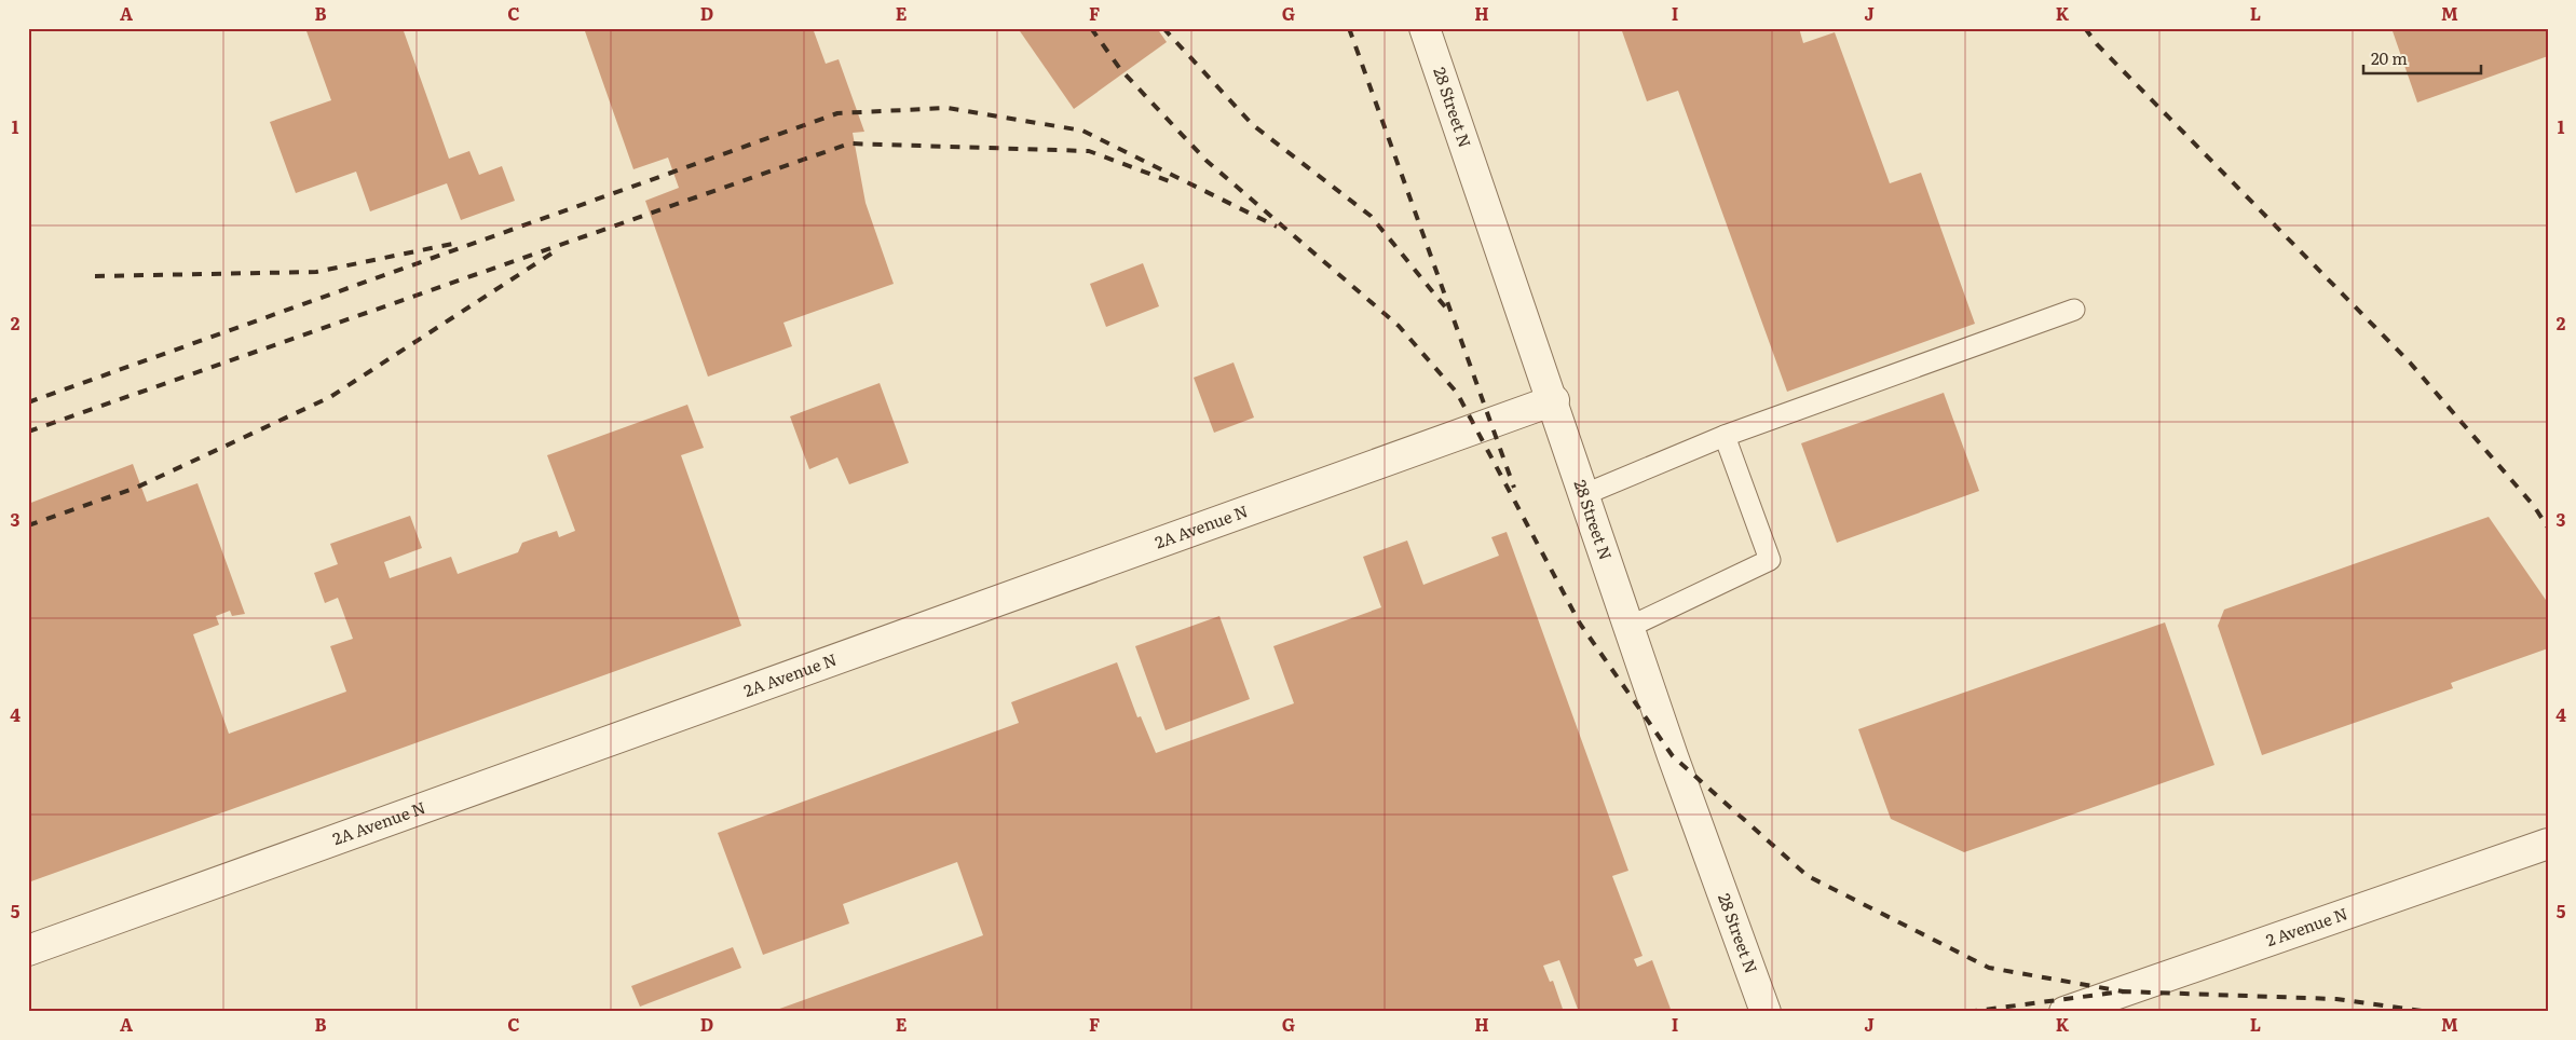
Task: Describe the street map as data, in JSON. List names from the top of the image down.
{
  "streets": {
    "street": ["28 Street N", "2A Avenue N", "2 Avenue N"]
  },
  "crossings": [
    ["28 Street N", "2A Avenue N"]
  ],
  "scale_bar": "20 m",
  "grid": {
    "columns": [
      "A",
      "B",
      "C",
      "D",
      "E",
      "F",
      "G",
      "H",
      "I",
      "J",
      "K",
      "L",
      "M"
    ],
    "rows": [
      "1",
      "2",
      "3",
      "4",
      "5"
    ]
  }
}
